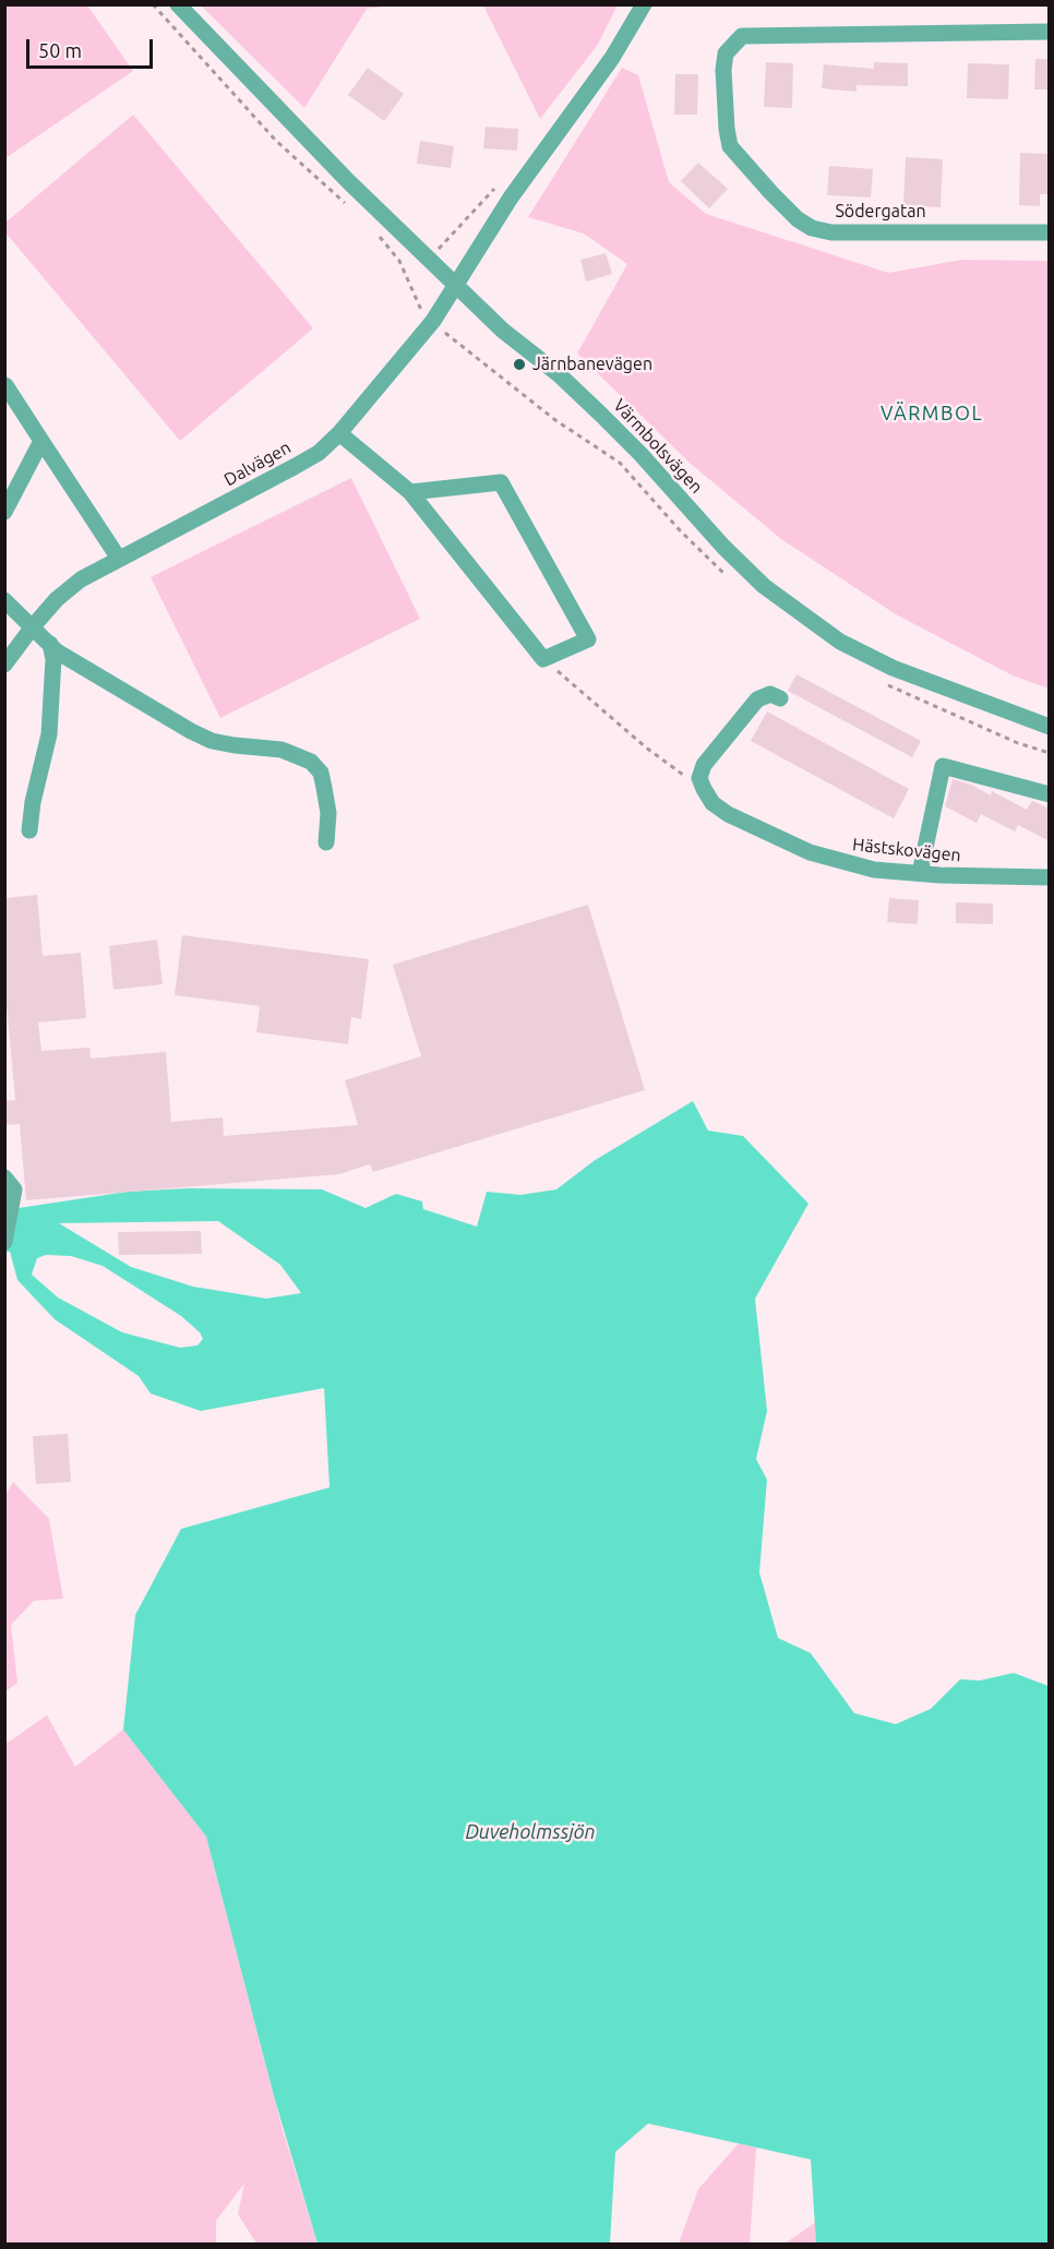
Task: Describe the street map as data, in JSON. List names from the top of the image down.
{
  "streets": {
    "street": [
      "Södergatan",
      "Värmbolsvägen",
      "Dalvägen",
      "Hästskovägen"
    ]
  },
  "crossings": [
    ["Värmbolsvägen", "Dalvägen"]
  ],
  "districts": ["VÄRMBOL"],
  "water": ["Duveholmssjön"],
  "places": ["Järnbanevägen"],
  "scale_bar": "50 m"
}
